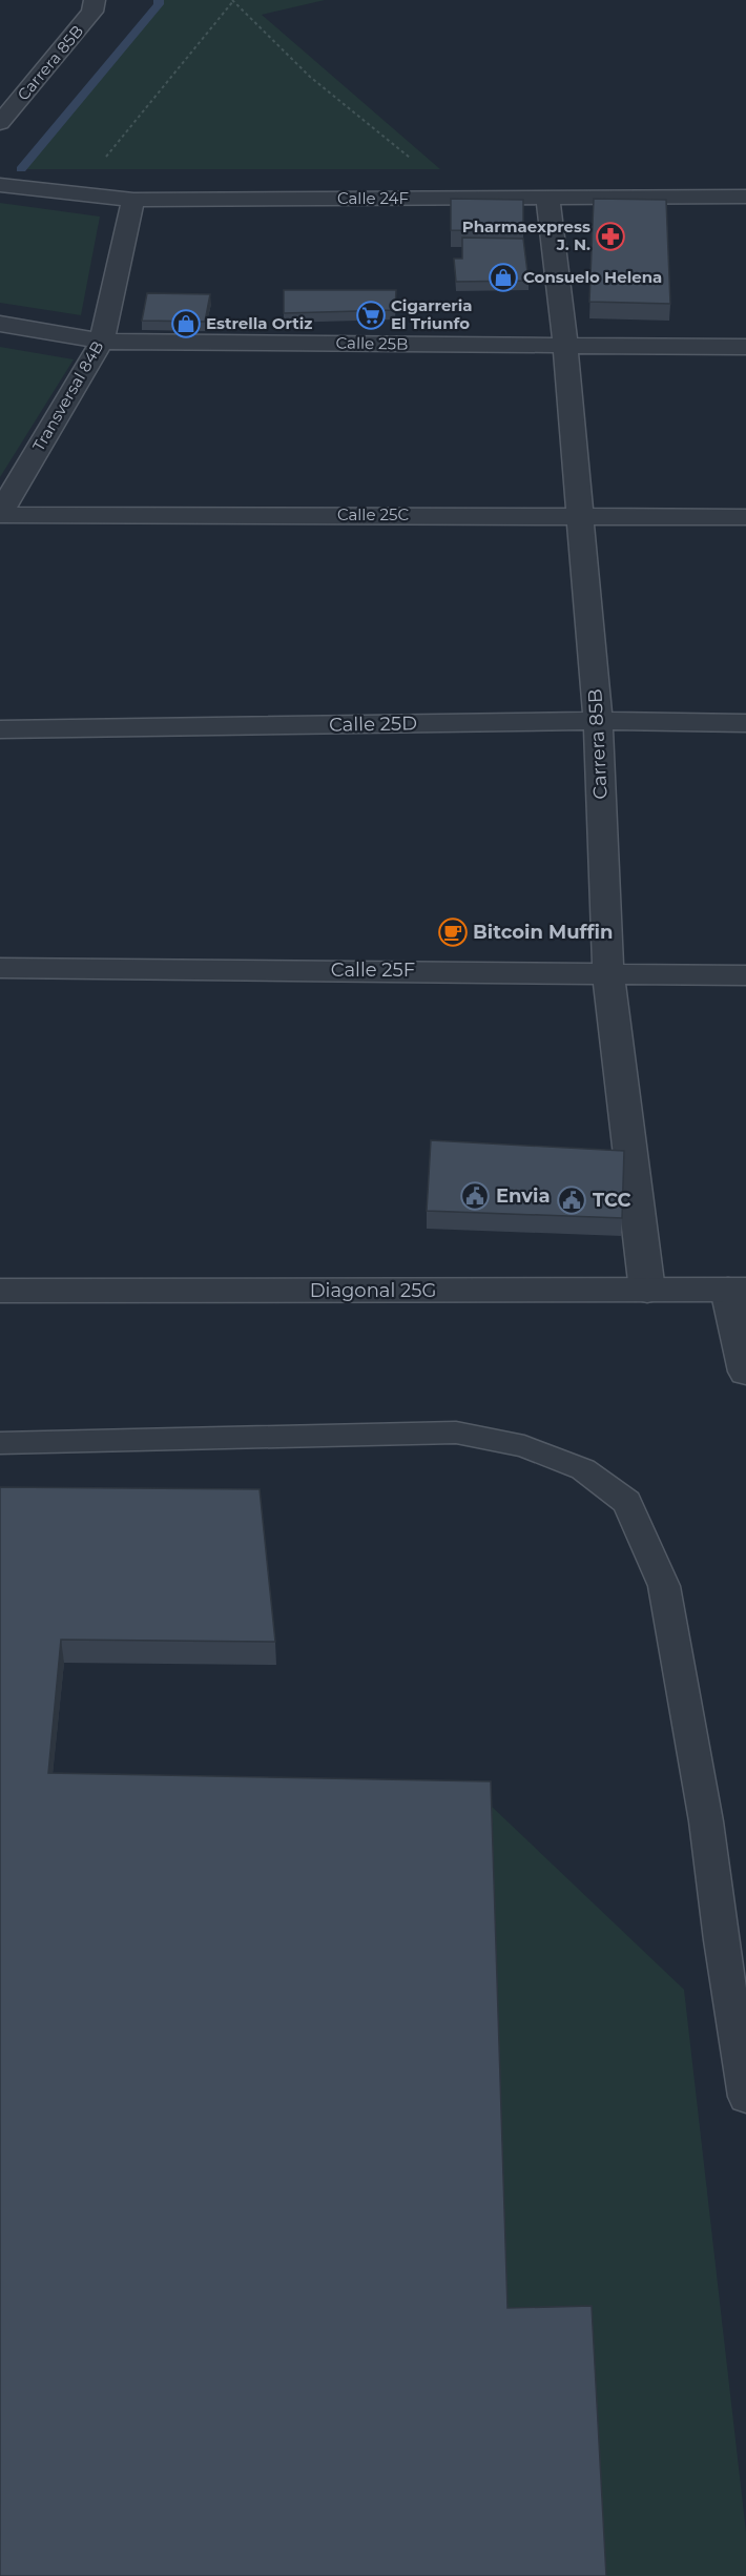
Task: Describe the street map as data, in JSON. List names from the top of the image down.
{
  "streets": {
    "street": [
      "Carrera 85B",
      "Calle 24F",
      "Calle 25B",
      "Transversal 84B",
      "Calle 25C",
      "Calle 25D",
      "Calle 25F",
      "Diagonal 25G"
    ]
  },
  "crossings": [
    ["Carrera 85B", "Calle 24F"],
    ["Carrera 85B", "Calle 25B"],
    ["Carrera 85B", "Calle 25C"],
    ["Carrera 85B", "Calle 25D"],
    ["Carrera 85B", "Calle 25F"],
    ["Carrera 85B", "Diagonal 25G"],
    ["Calle 24F", "Transversal 84B"],
    ["Calle 25B", "Transversal 84B"],
    ["Transversal 84B", "Calle 25C"]
  ],
  "places": {
    "pharmacy": ["Pharmaexpress J. N."],
    "shop": ["Consuelo Helena", "Estrella Ortiz"],
    "supermarket": ["Cigarreria El Triunfo"],
    "cafe": ["Bitcoin Muffin"],
    "public building": ["Envia", "TCC"]
  }
}
